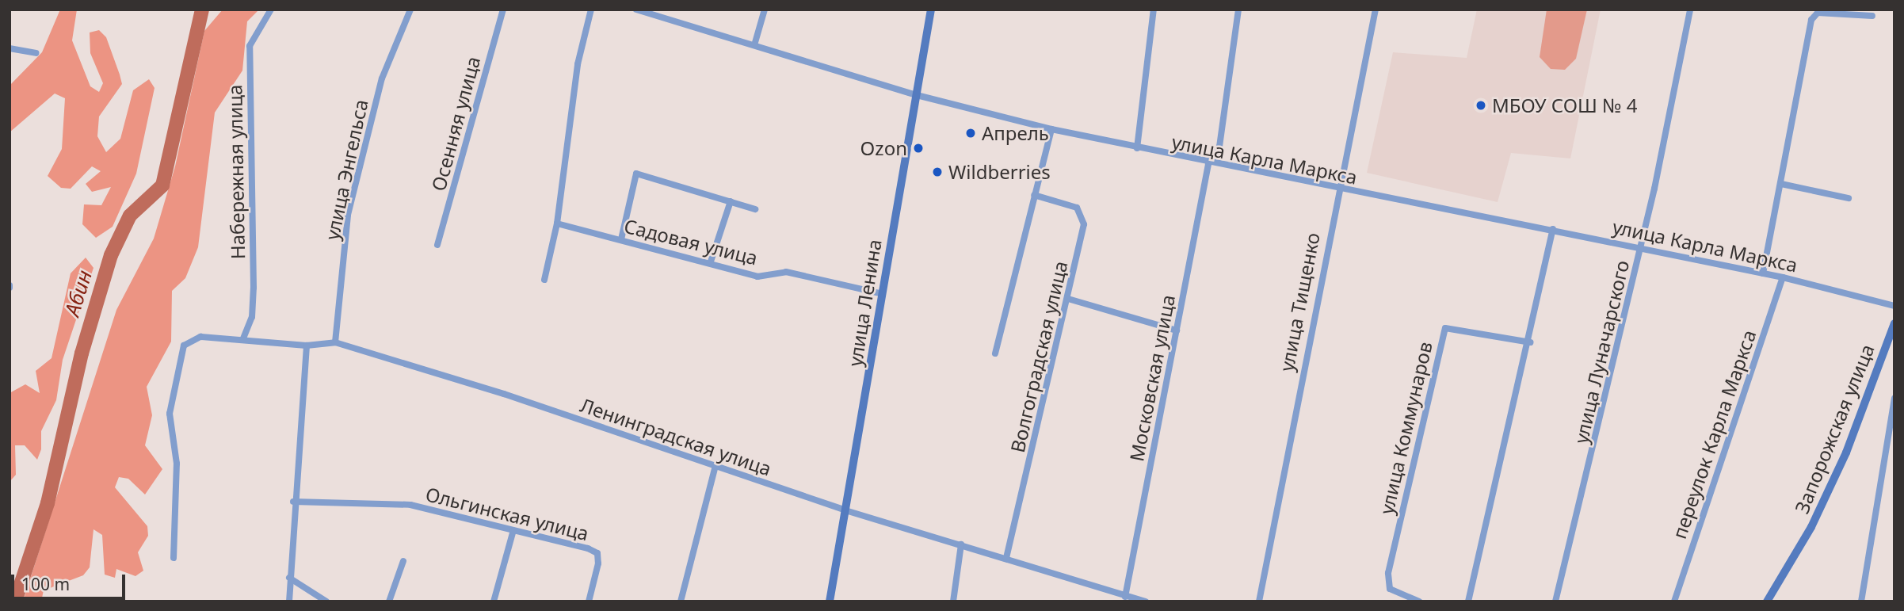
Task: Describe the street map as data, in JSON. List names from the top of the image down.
{
  "streets": {
    "main road": ["улица Ленина", "Запорожская улица"],
    "street": [
      "Осенняя улица",
      "улица Карла Маркса",
      "улица Энгельса",
      "Набережная улица",
      "Садовая улица",
      "улица Тищенко",
      "улица Луначарского",
      "Волгоградская улица",
      "Московская улица",
      "улица Коммунаров",
      "переулок Карла Маркса",
      "Ленинградская улица",
      "Ольгинская улица"
    ]
  },
  "crossings": [
    ["улица Карла Маркса", "улица Тищенко"],
    ["улица Карла Маркса", "улица Ленина"],
    ["улица Карла Маркса", "улица Луначарского"],
    ["улица Карла Маркса", "Московская улица"],
    ["улица Карла Маркса", "переулок Карла Маркса"],
    ["улица Энгельса", "Ленинградская улица"],
    ["Набережная улица", "Ленинградская улица"],
    ["Садовая улица", "улица Ленина"],
    ["улица Ленина", "Ленинградская улица"],
    ["Волгоградская улица", "Ленинградская улица"],
    ["Московская улица", "Ленинградская улица"]
  ],
  "water": ["Абин"],
  "places": [
    "МБОУ СОШ № 4",
    "Апрель",
    "Ozon",
    "Wildberries"
  ],
  "scale_bar": "100 m"
}
